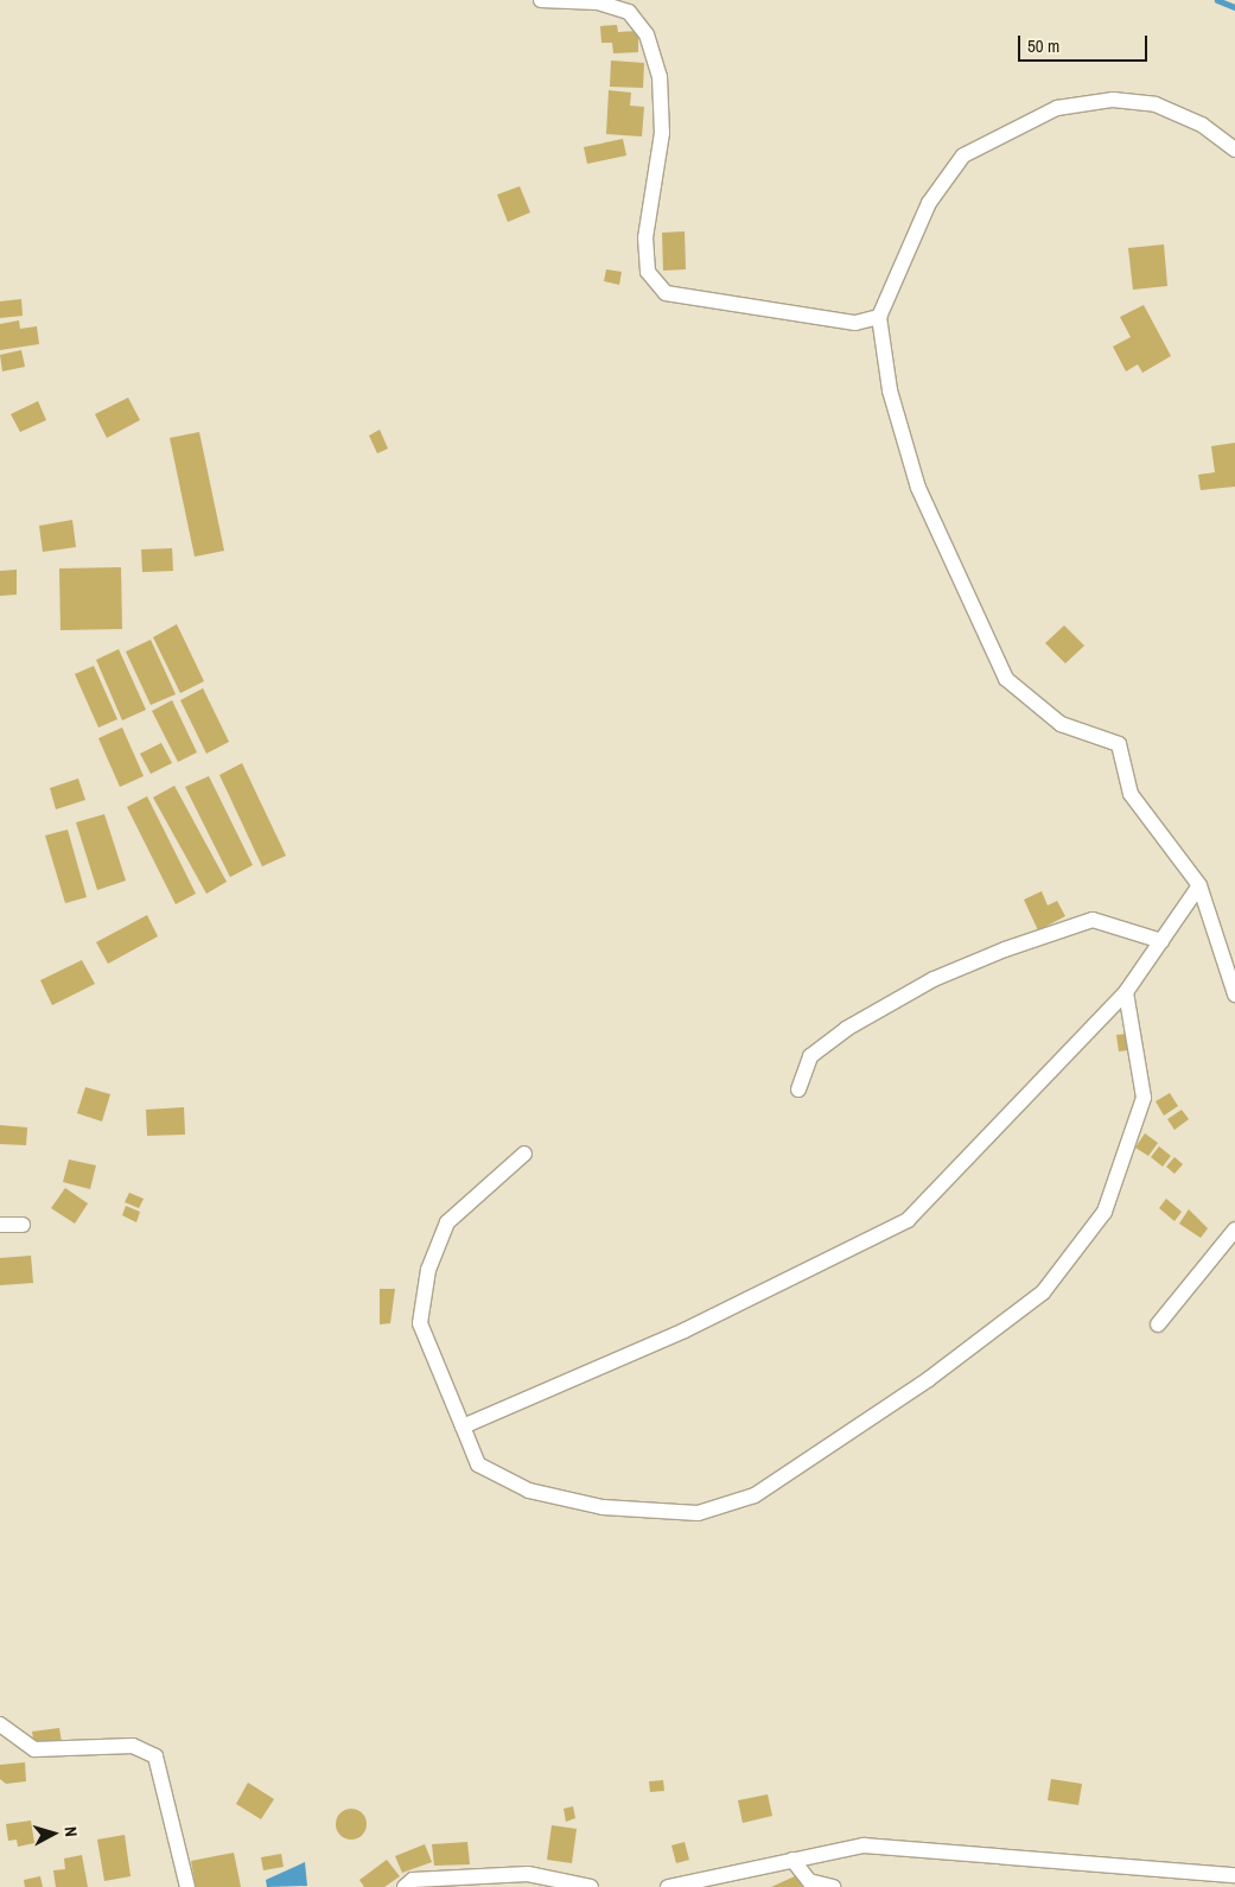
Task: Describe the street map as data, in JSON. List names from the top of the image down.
{
  "scale_bar": "50 m",
  "north": "right"
}
